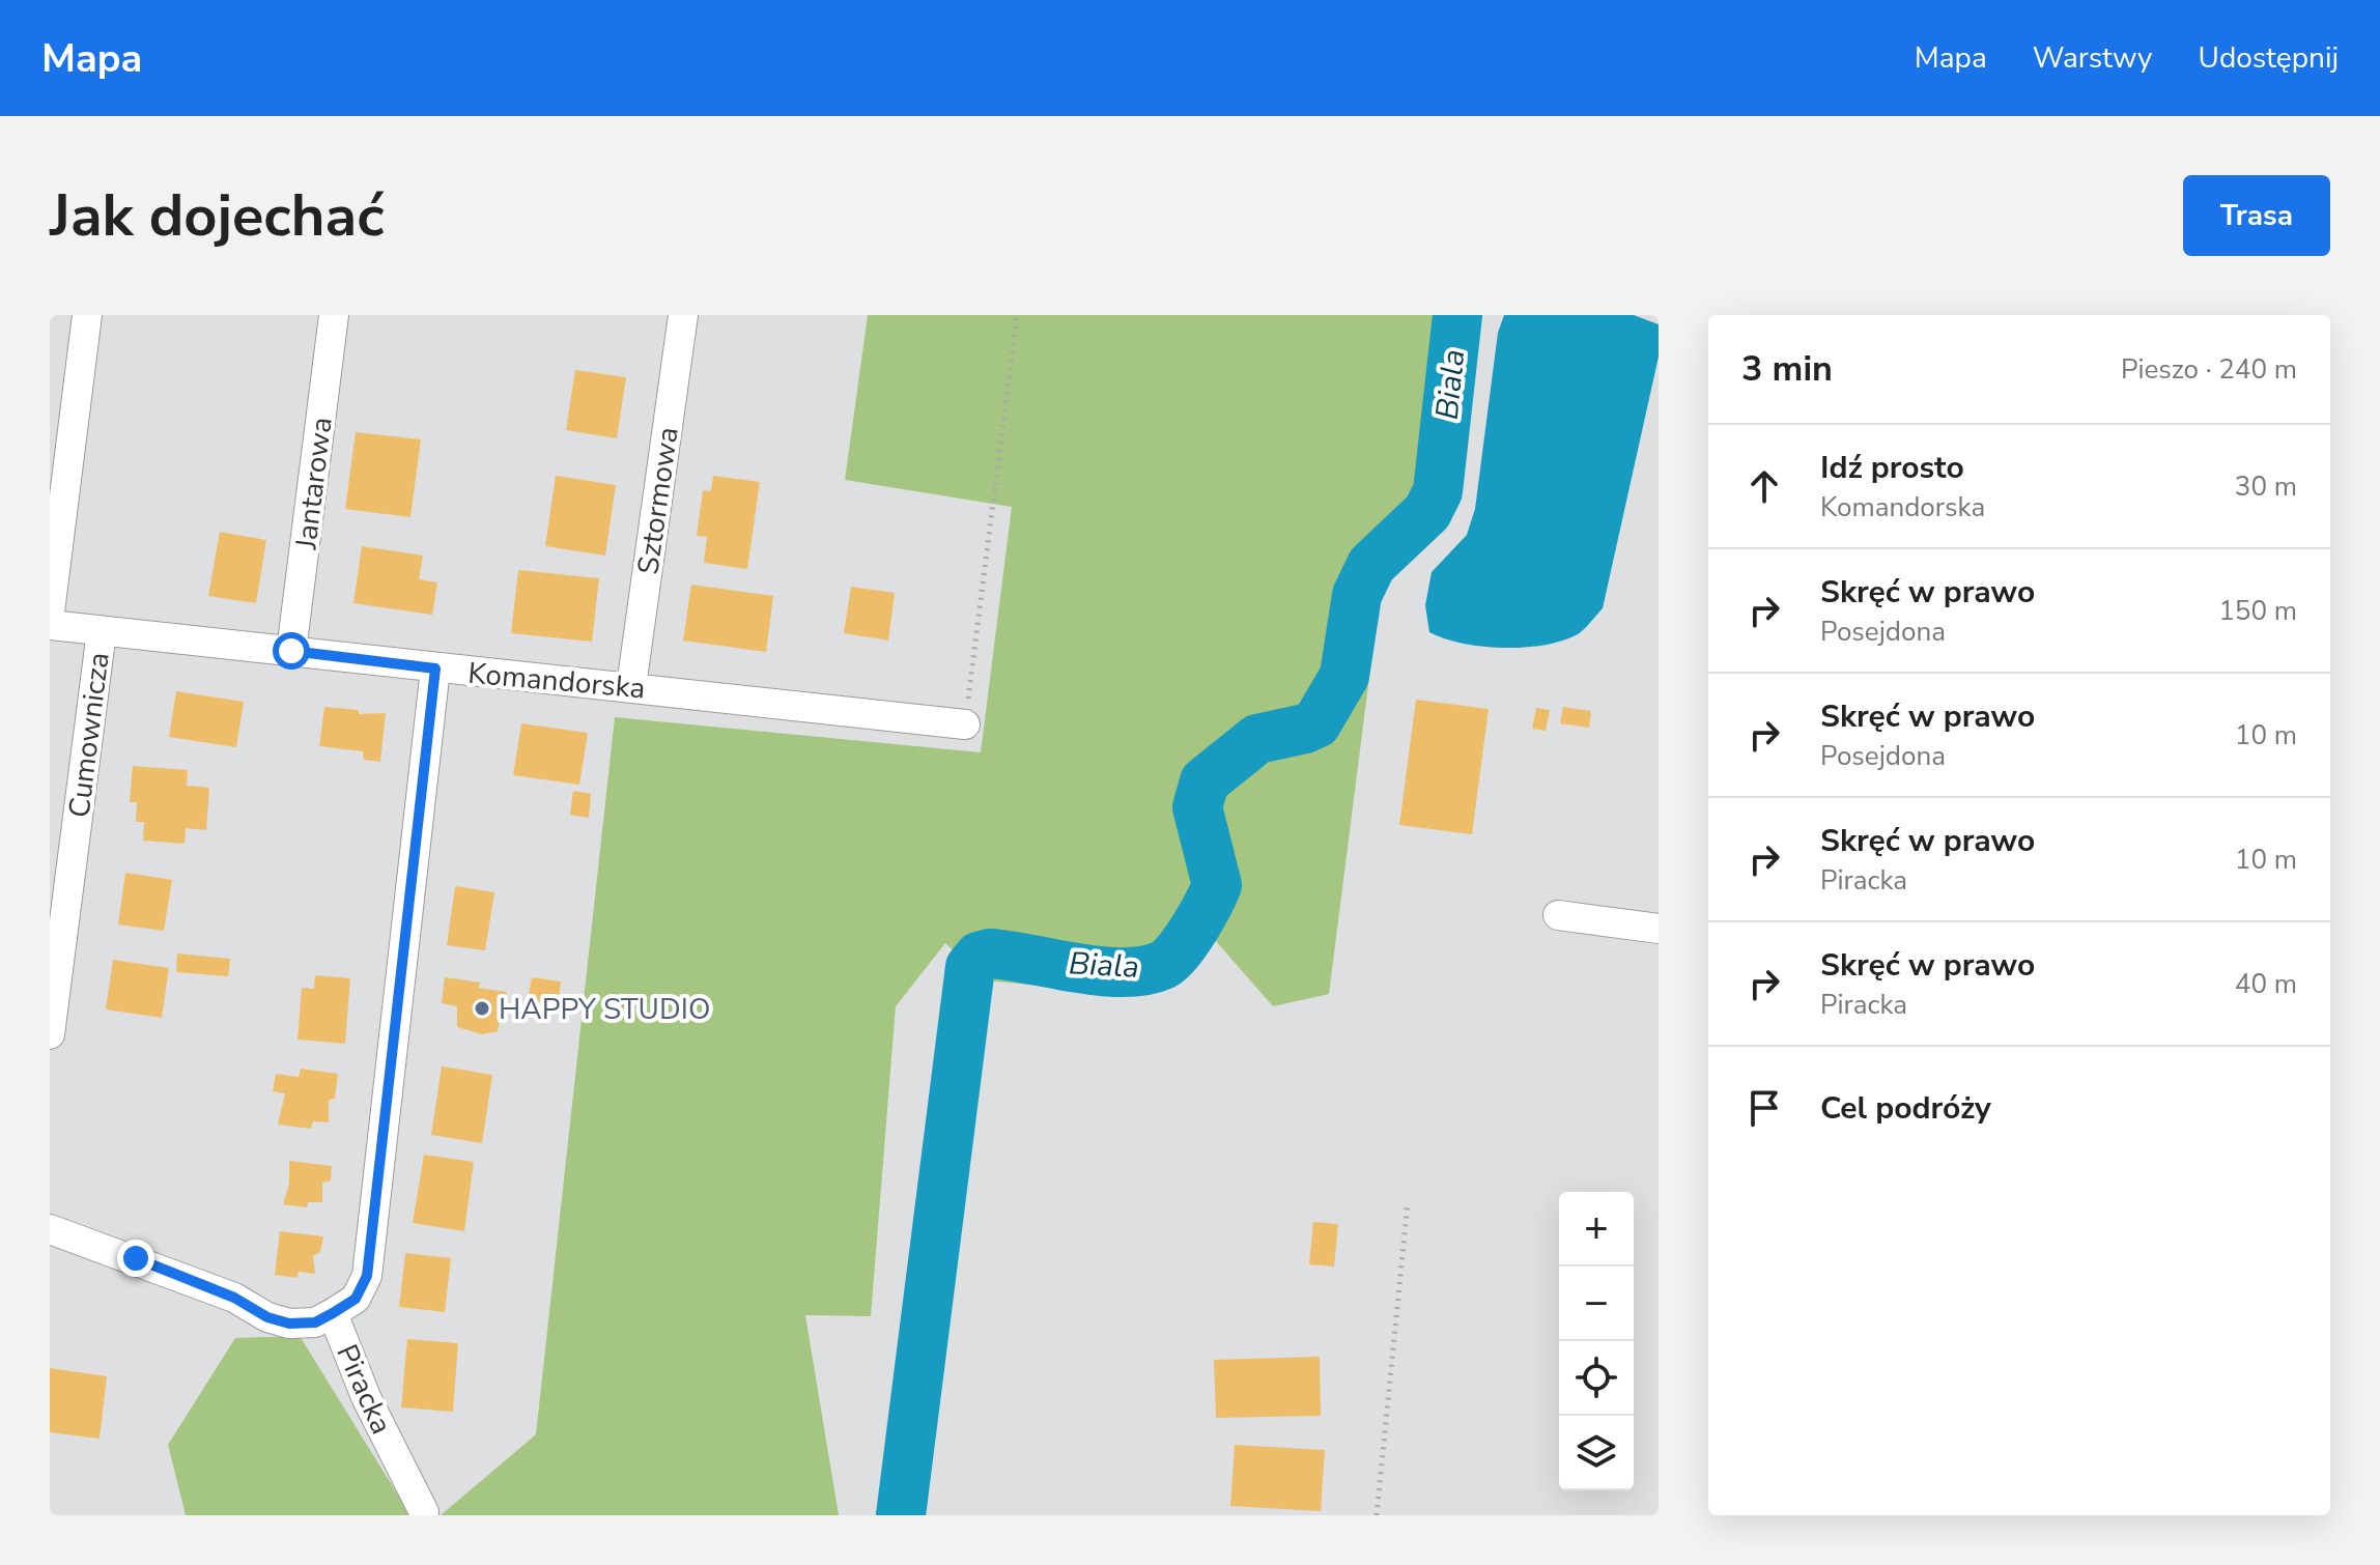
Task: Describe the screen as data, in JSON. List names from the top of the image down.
{
  "streets": {
    "street": [
      "Jantarowa",
      "Sztormowa",
      "Komandorska",
      "Cumownicza",
      "Piracka"
    ]
  },
  "crossings": [
    ["Jantarowa", "Komandorska"],
    ["Sztormowa", "Komandorska"],
    ["Komandorska", "Cumownicza"]
  ],
  "water": ["Biala"],
  "places": ["HAPPY STUDIO"],
  "page": {
    "header": "Mapa",
    "nav": ["Mapa", "Warstwy", "Udostępnij"],
    "buttons": "Trasa",
    "title": "Jak dojechać",
    "heading": ["3 min", "Pieszo · 240 m"],
    "list": [
      ["Idź prosto", "Komandorska", "30 m"],
      ["Skręć w prawo", "Posejdona", "150 m"],
      ["Skręć w prawo", "Posejdona", "10 m"],
      ["Skręć w prawo", "Piracka", "10 m"],
      ["Skręć w prawo", "Piracka", "40 m"],
      "Cel podróży"
    ],
    "map_buttons": ["+", "−"]
  }
}
